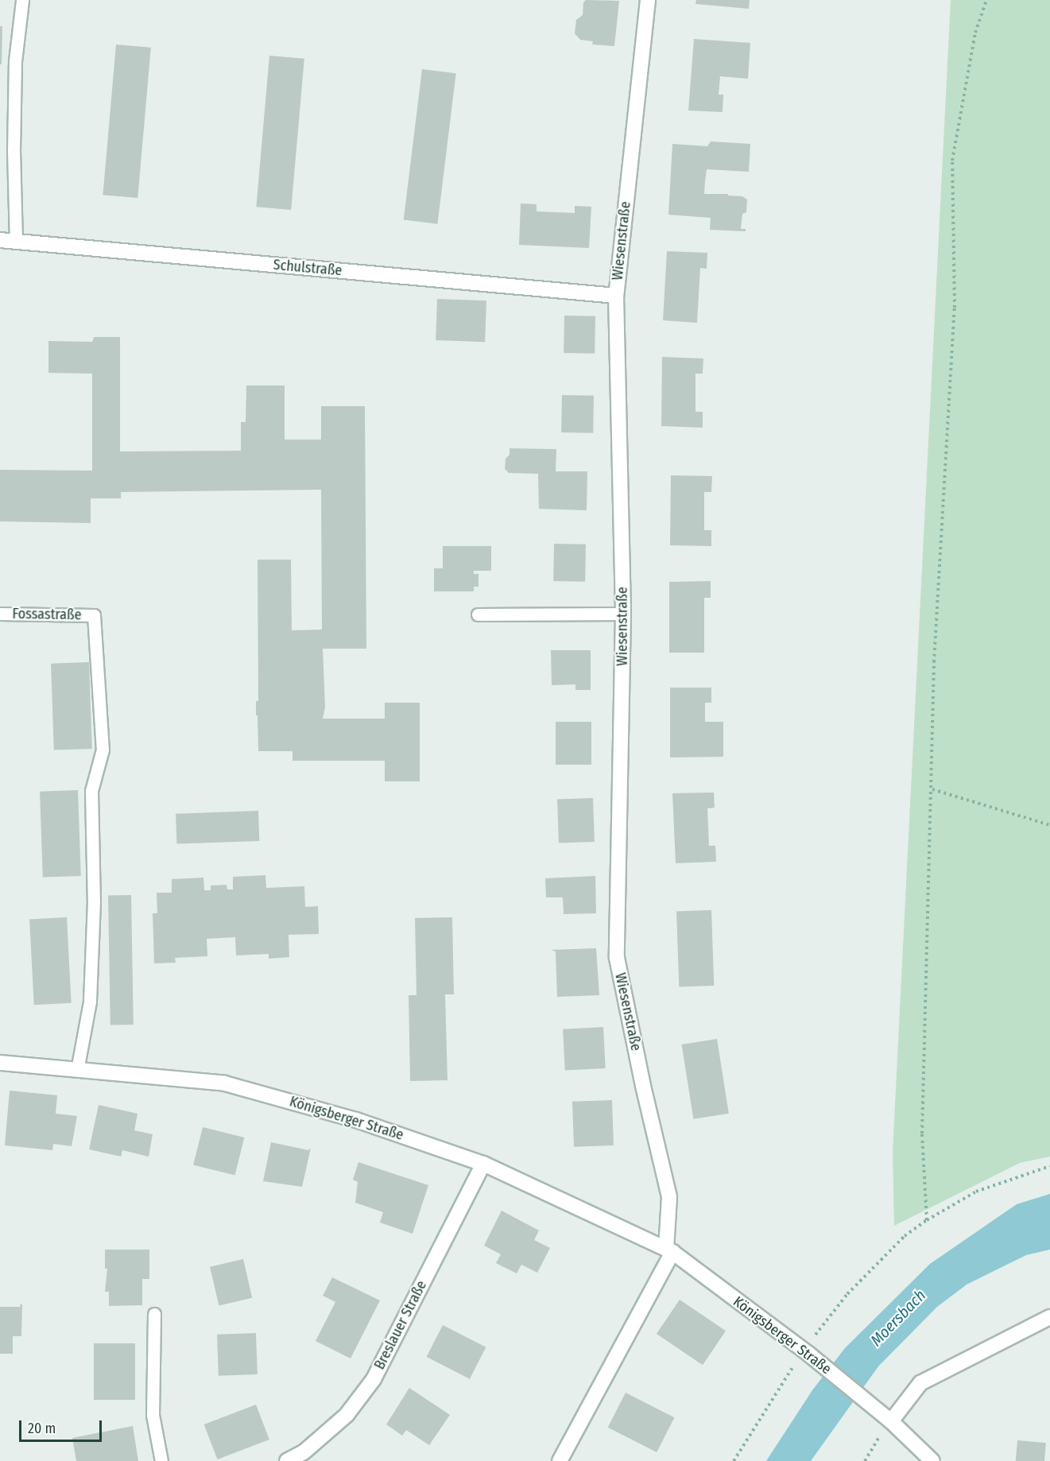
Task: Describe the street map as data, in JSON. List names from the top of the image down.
{
  "streets": {
    "street": [
      "Wiesenstraße",
      "Schulstraße",
      "Königsberger Straße",
      "Breslauer Straße"
    ],
    "lane": ["Fossastraße"]
  },
  "crossings": [
    ["Wiesenstraße", "Schulstraße"],
    ["Wiesenstraße", "Königsberger Straße"],
    ["Fossastraße", "Königsberger Straße"],
    ["Königsberger Straße", "Breslauer Straße"]
  ],
  "water": ["Moersbach"],
  "scale_bar": "20 m"
}
